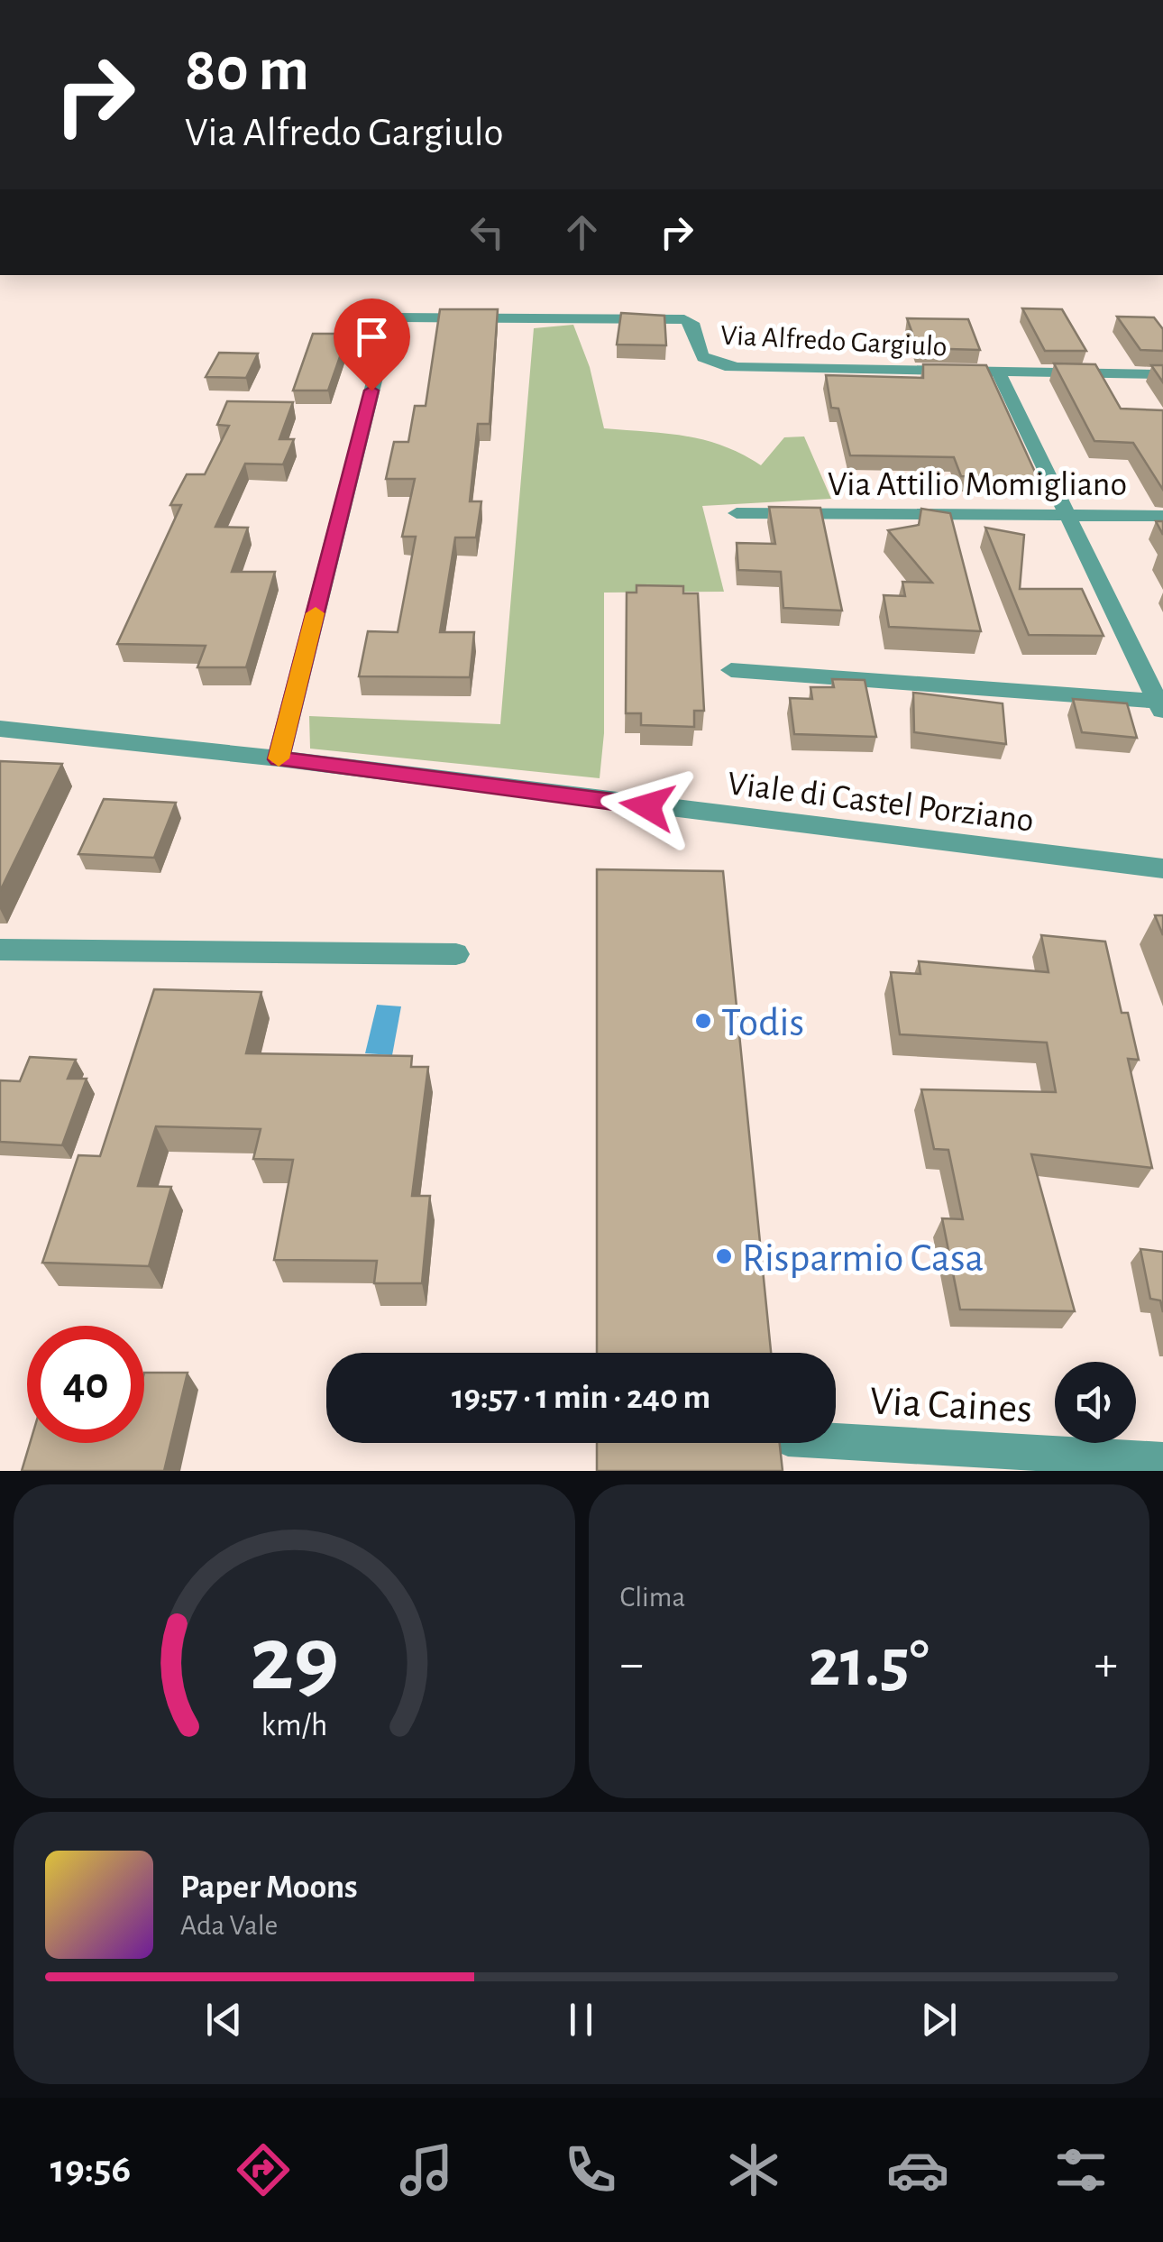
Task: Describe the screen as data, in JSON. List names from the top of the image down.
{
  "streets": {
    "street": [
      "Via Alfredo Gargiulo",
      "Via Attilio Momigliano",
      "Viale di Castel Porziano",
      "Via Caines"
    ]
  },
  "crossings": [
    ["Via Alfredo Gargiulo", "Viale di Castel Porziano"]
  ],
  "places": ["Todis", "Risparmio Casa"],
  "page": {
    "turn": ["80 m", "Via Alfredo Gargiulo"],
    "limit": "40",
    "trip": "19:57 · 1 min · 240 m",
    "tile": "Clima",
    "heat": ["−", "21.5°", "+"],
    "song": ["Paper Moons", "Ada Vale"],
    "tabs": "19:56",
    "gauge": ["29", "km/h"]
  }
}
